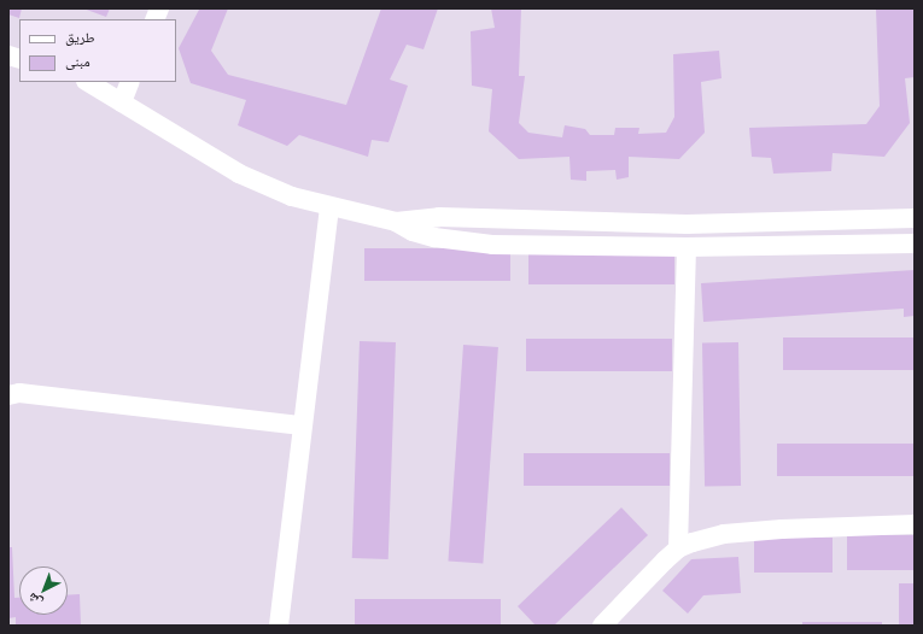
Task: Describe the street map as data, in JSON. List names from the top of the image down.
{
  "legend": ["طريق", "مبنى"],
  "north": "bottom left"
}
